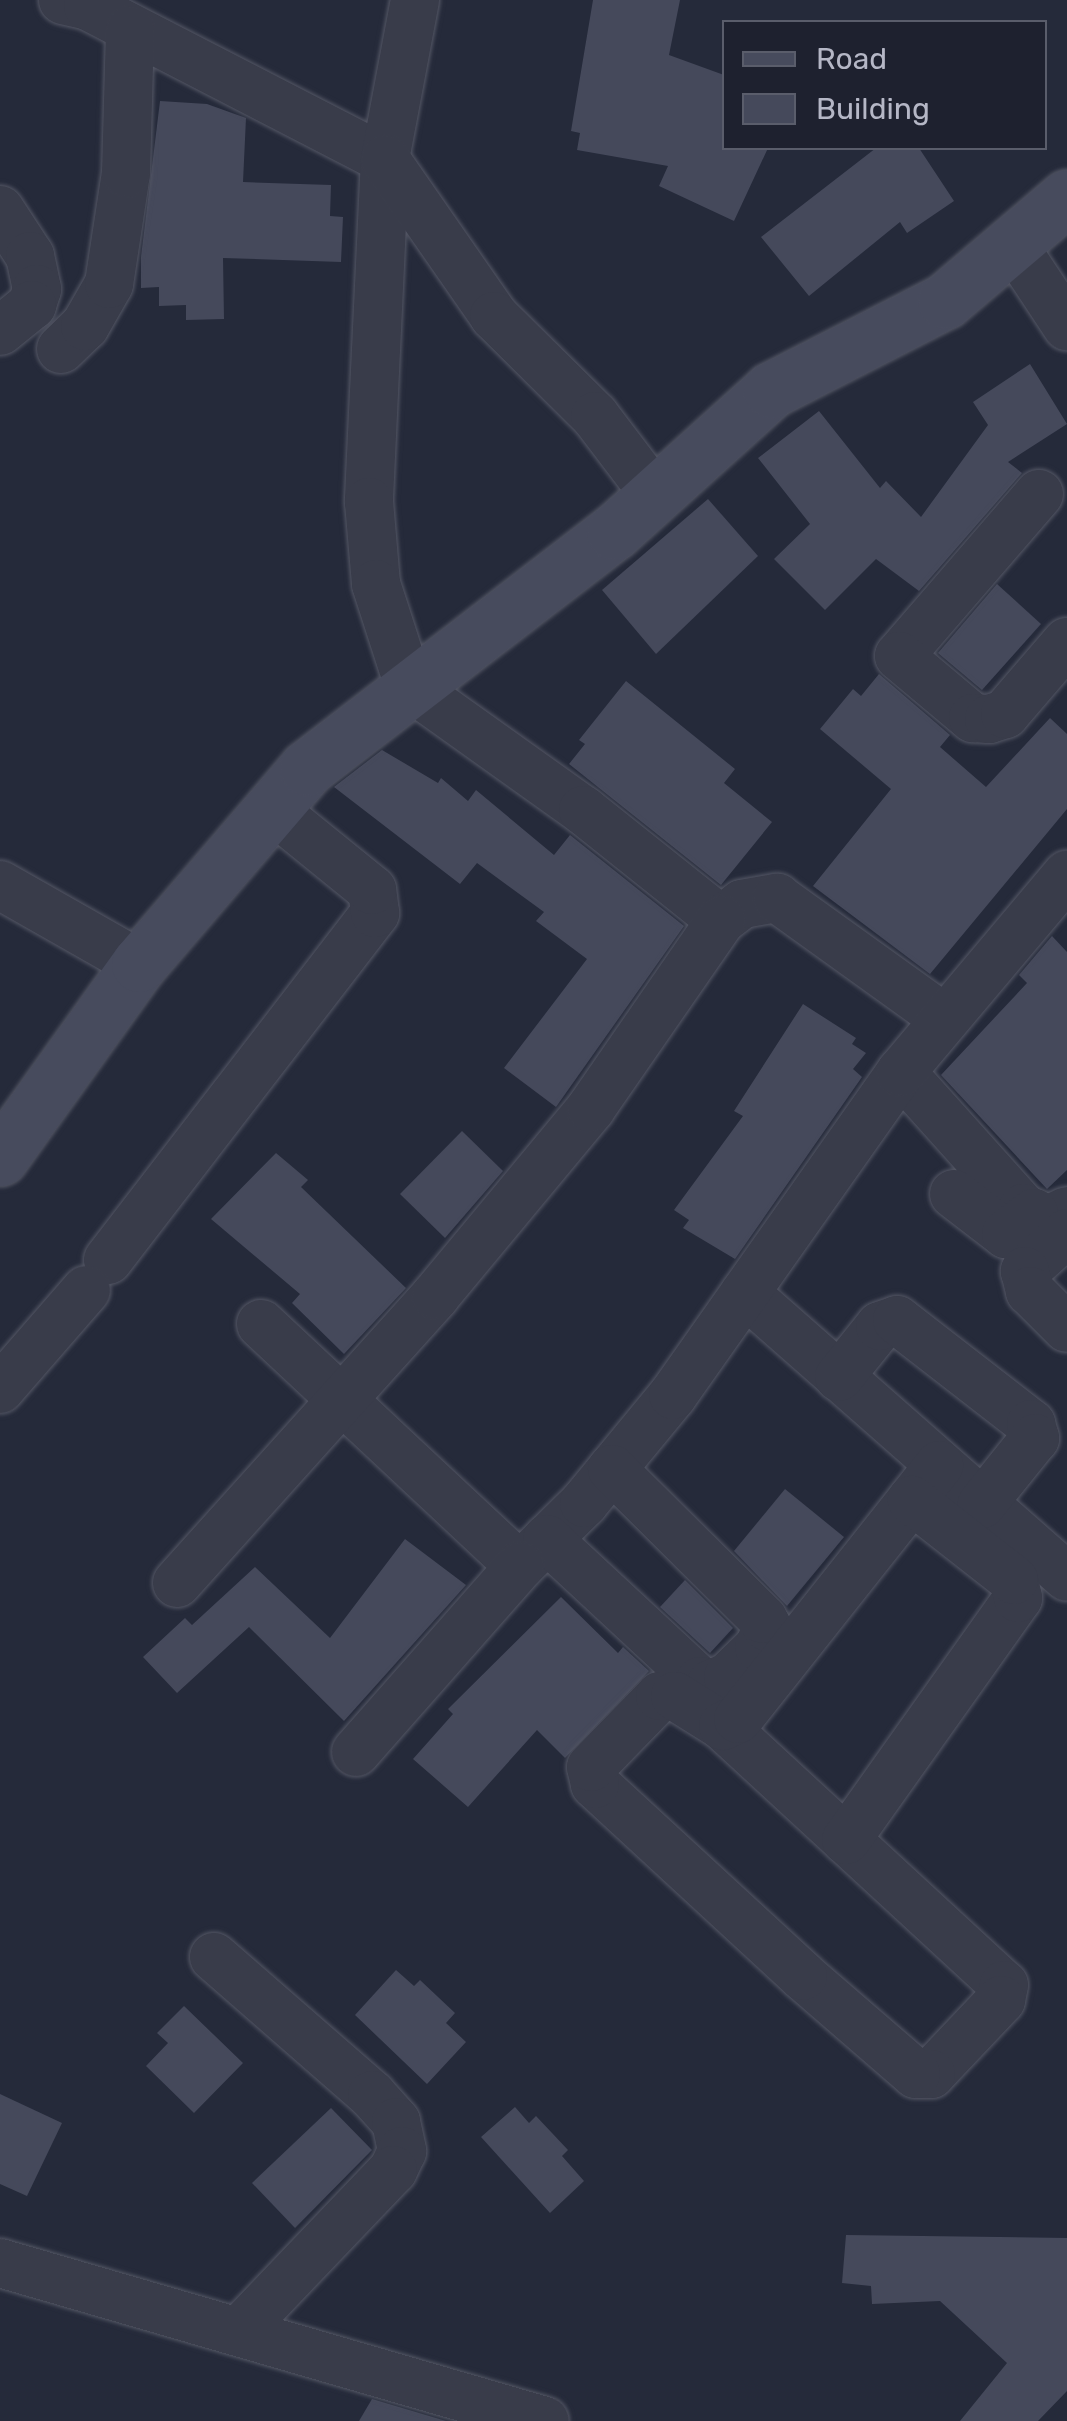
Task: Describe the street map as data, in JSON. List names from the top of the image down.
{
  "legend": ["Road", "Building"]
}
